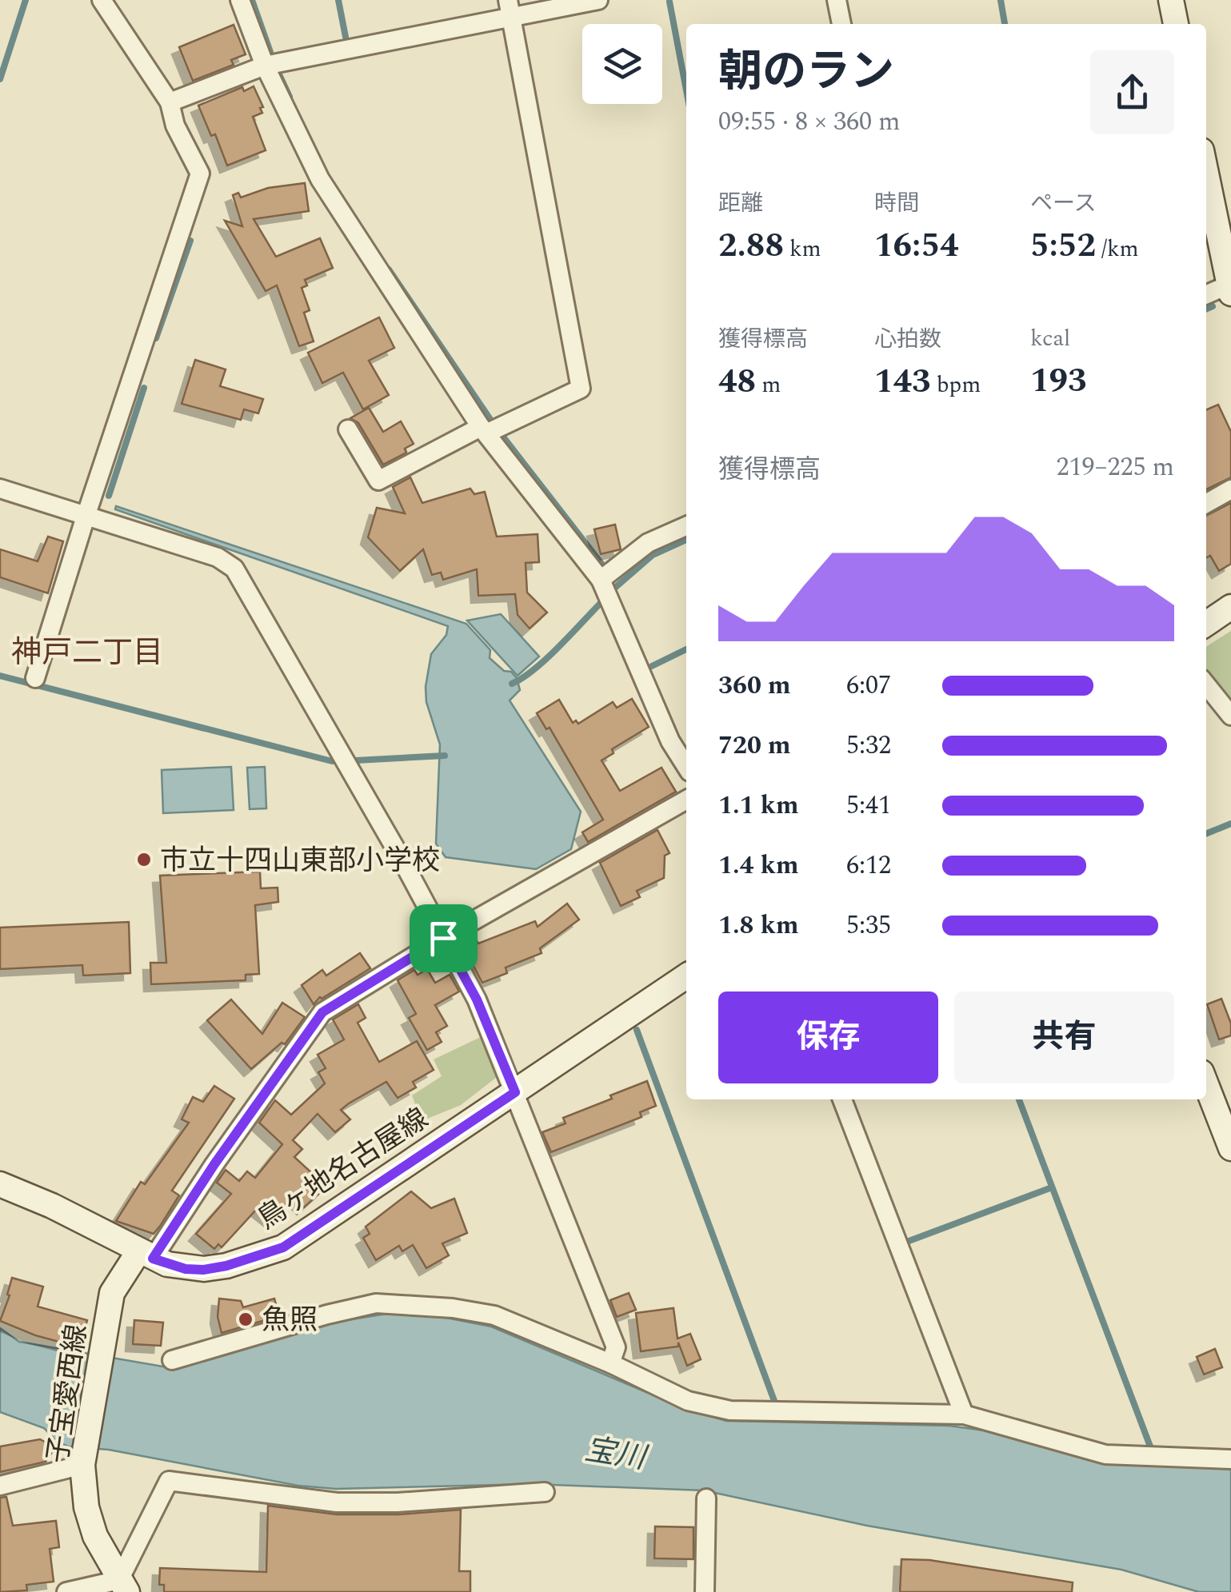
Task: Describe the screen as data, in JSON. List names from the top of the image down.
{
  "streets": {
    "main road": ["鳥ヶ地名古屋線", "子宝愛西線"]
  },
  "crossings": [
    ["鳥ヶ地名古屋線", "子宝愛西線"]
  ],
  "districts": ["神戸二丁目"],
  "water": ["宝川"],
  "places": ["市立十四山東部小学校", "魚照"],
  "page": {
    "heading": ["朝のラン", "09:55 · 8 × 360 m"],
    "stats": [
      ["距離", "2.88 km"],
      ["時間", "16:54"],
      ["ペース", "5:52 /km"],
      ["獲得標高", "48 m"],
      ["心拍数", "143 bpm"],
      ["kcal", "193"]
    ],
    "chart": ["獲得標高", "219–225 m"],
    "list": [
      {
        "name": "360 m",
        "note": "6:07"
      },
      {
        "name": "720 m",
        "note": "5:32"
      },
      {
        "name": "1.1 km",
        "note": "5:41"
      },
      {
        "name": "1.4 km",
        "note": "6:12"
      },
      {
        "name": "1.8 km",
        "note": "5:35"
      }
    ],
    "buttons": ["保存", "共有"]
  }
}
